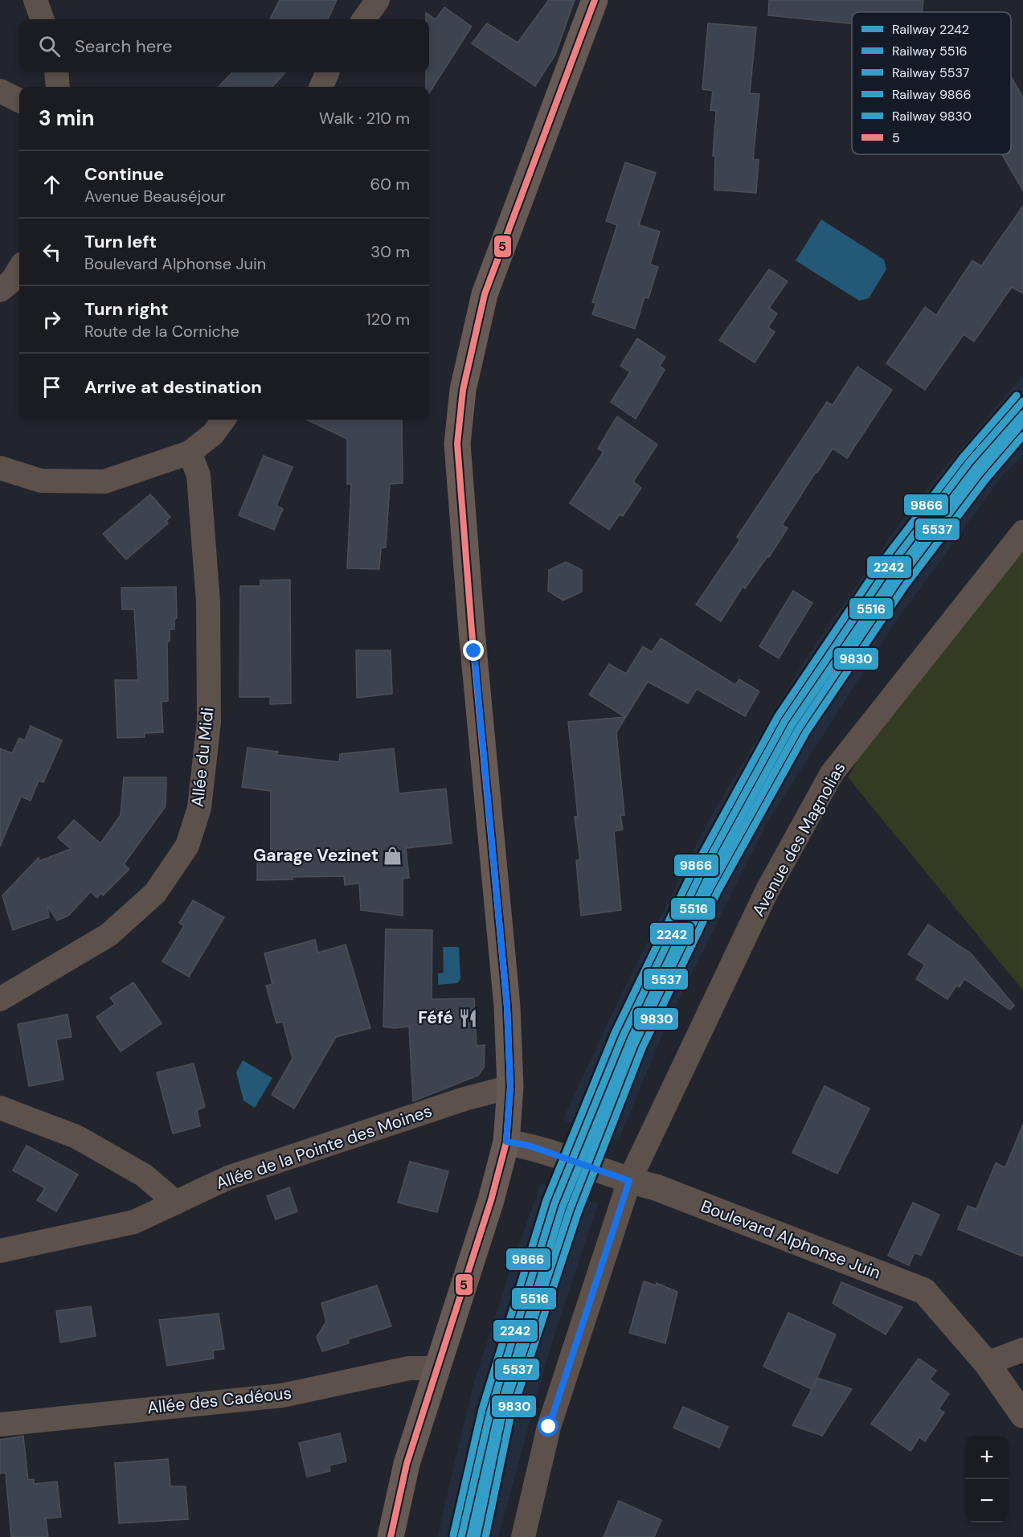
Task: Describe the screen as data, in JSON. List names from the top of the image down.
{
  "streets": {
    "street": [
      "Allée du Midi",
      "Avenue des Magnolias",
      "Allée de la Pointe des Moines",
      "Boulevard Alphonse Juin",
      "Allée des Cadéous"
    ]
  },
  "crossings": [
    ["Avenue des Magnolias", "Boulevard Alphonse Juin"]
  ],
  "places": {
    "shop": ["Garage Vezinet"],
    "restaurant": ["Féfé"]
  },
  "lines": [
    "transit line 5",
    "rail line 9866",
    "rail line 2242",
    "rail line 5516",
    "rail line 5537",
    "rail line 9830"
  ],
  "legend": [
    "Railway 2242",
    "Railway 5516",
    "Railway 5537",
    "Railway 9866",
    "Railway 9830",
    "5"
  ],
  "page": {
    "search": "Search here",
    "heading": ["3 min", "Walk · 210 m"],
    "list": [
      ["Continue", "Avenue Beauséjour", "60 m"],
      ["Turn left", "Boulevard Alphonse Juin", "30 m"],
      ["Turn right", "Route de la Corniche", "120 m"],
      "Arrive at destination"
    ],
    "map_buttons": ["+", "−"]
  }
}
